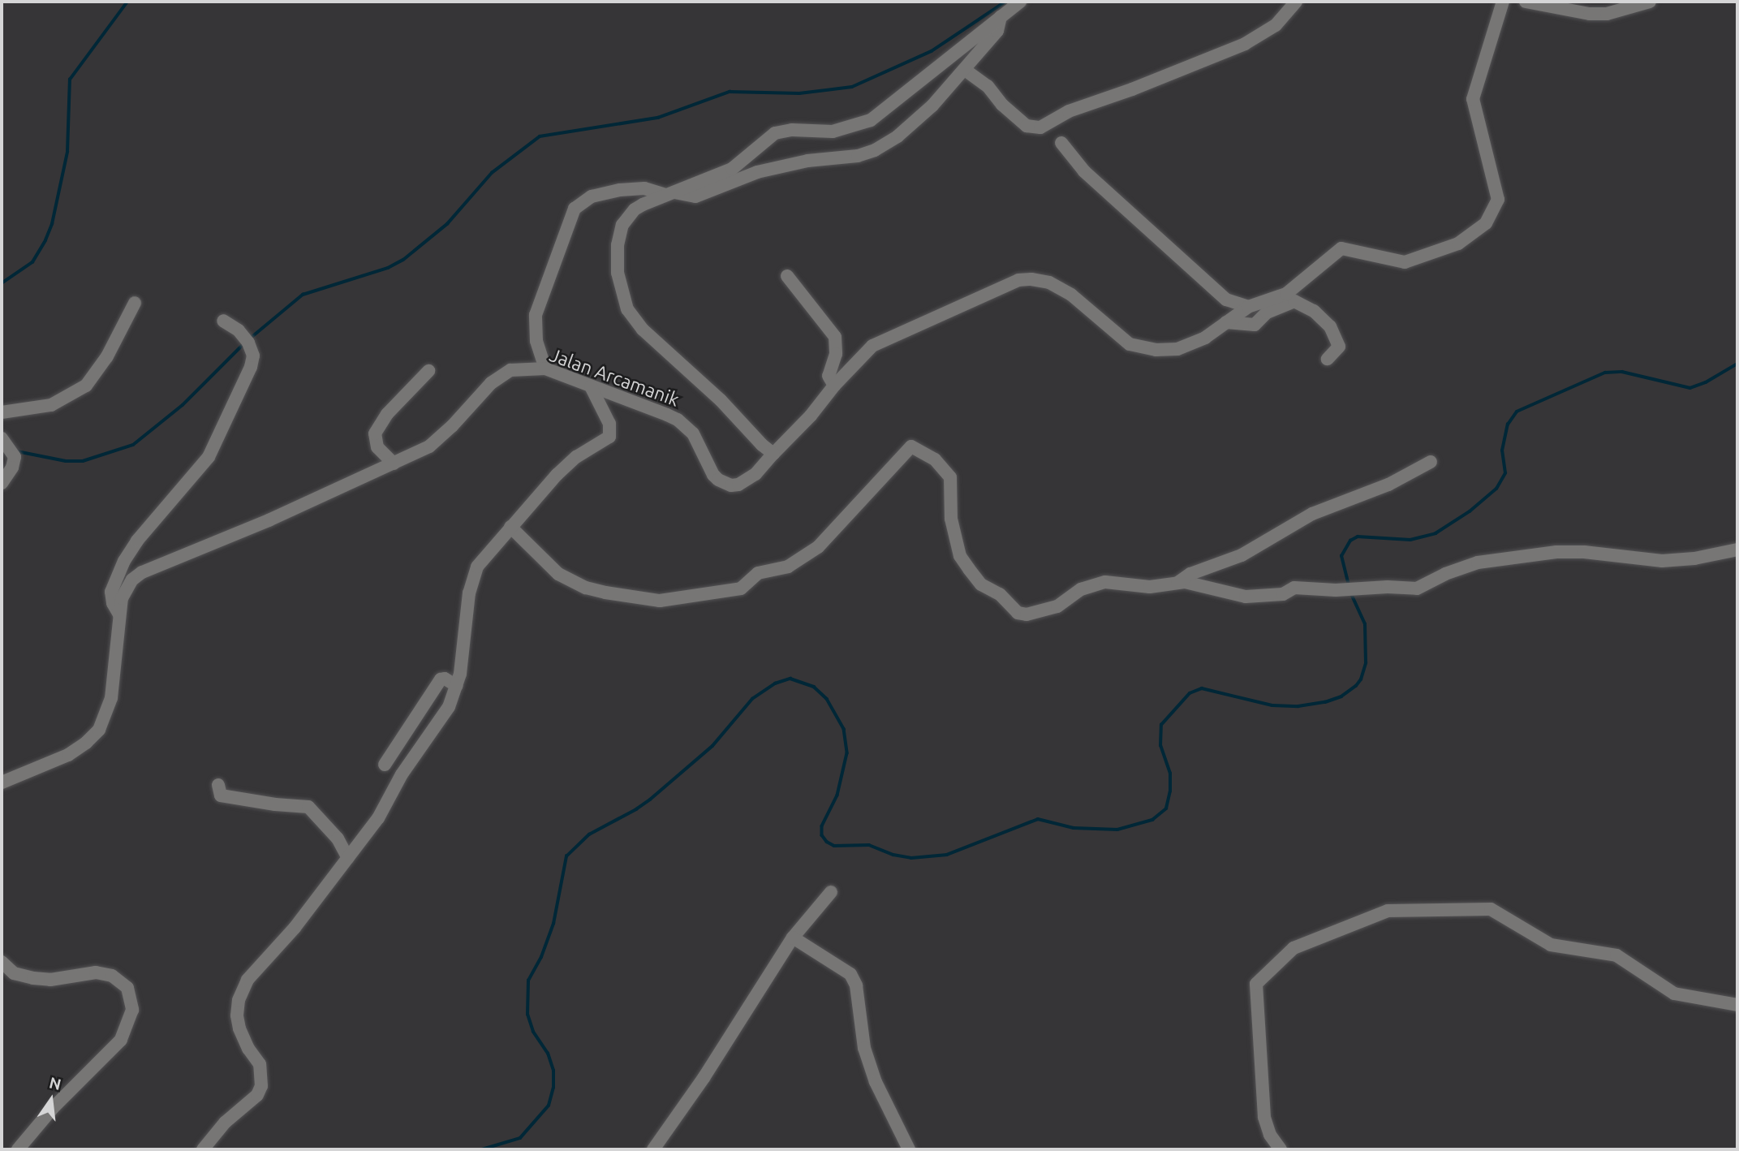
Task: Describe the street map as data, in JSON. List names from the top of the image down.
{
  "streets": {
    "street": ["Jalan Arcamanik"]
  },
  "north": "top"
}
